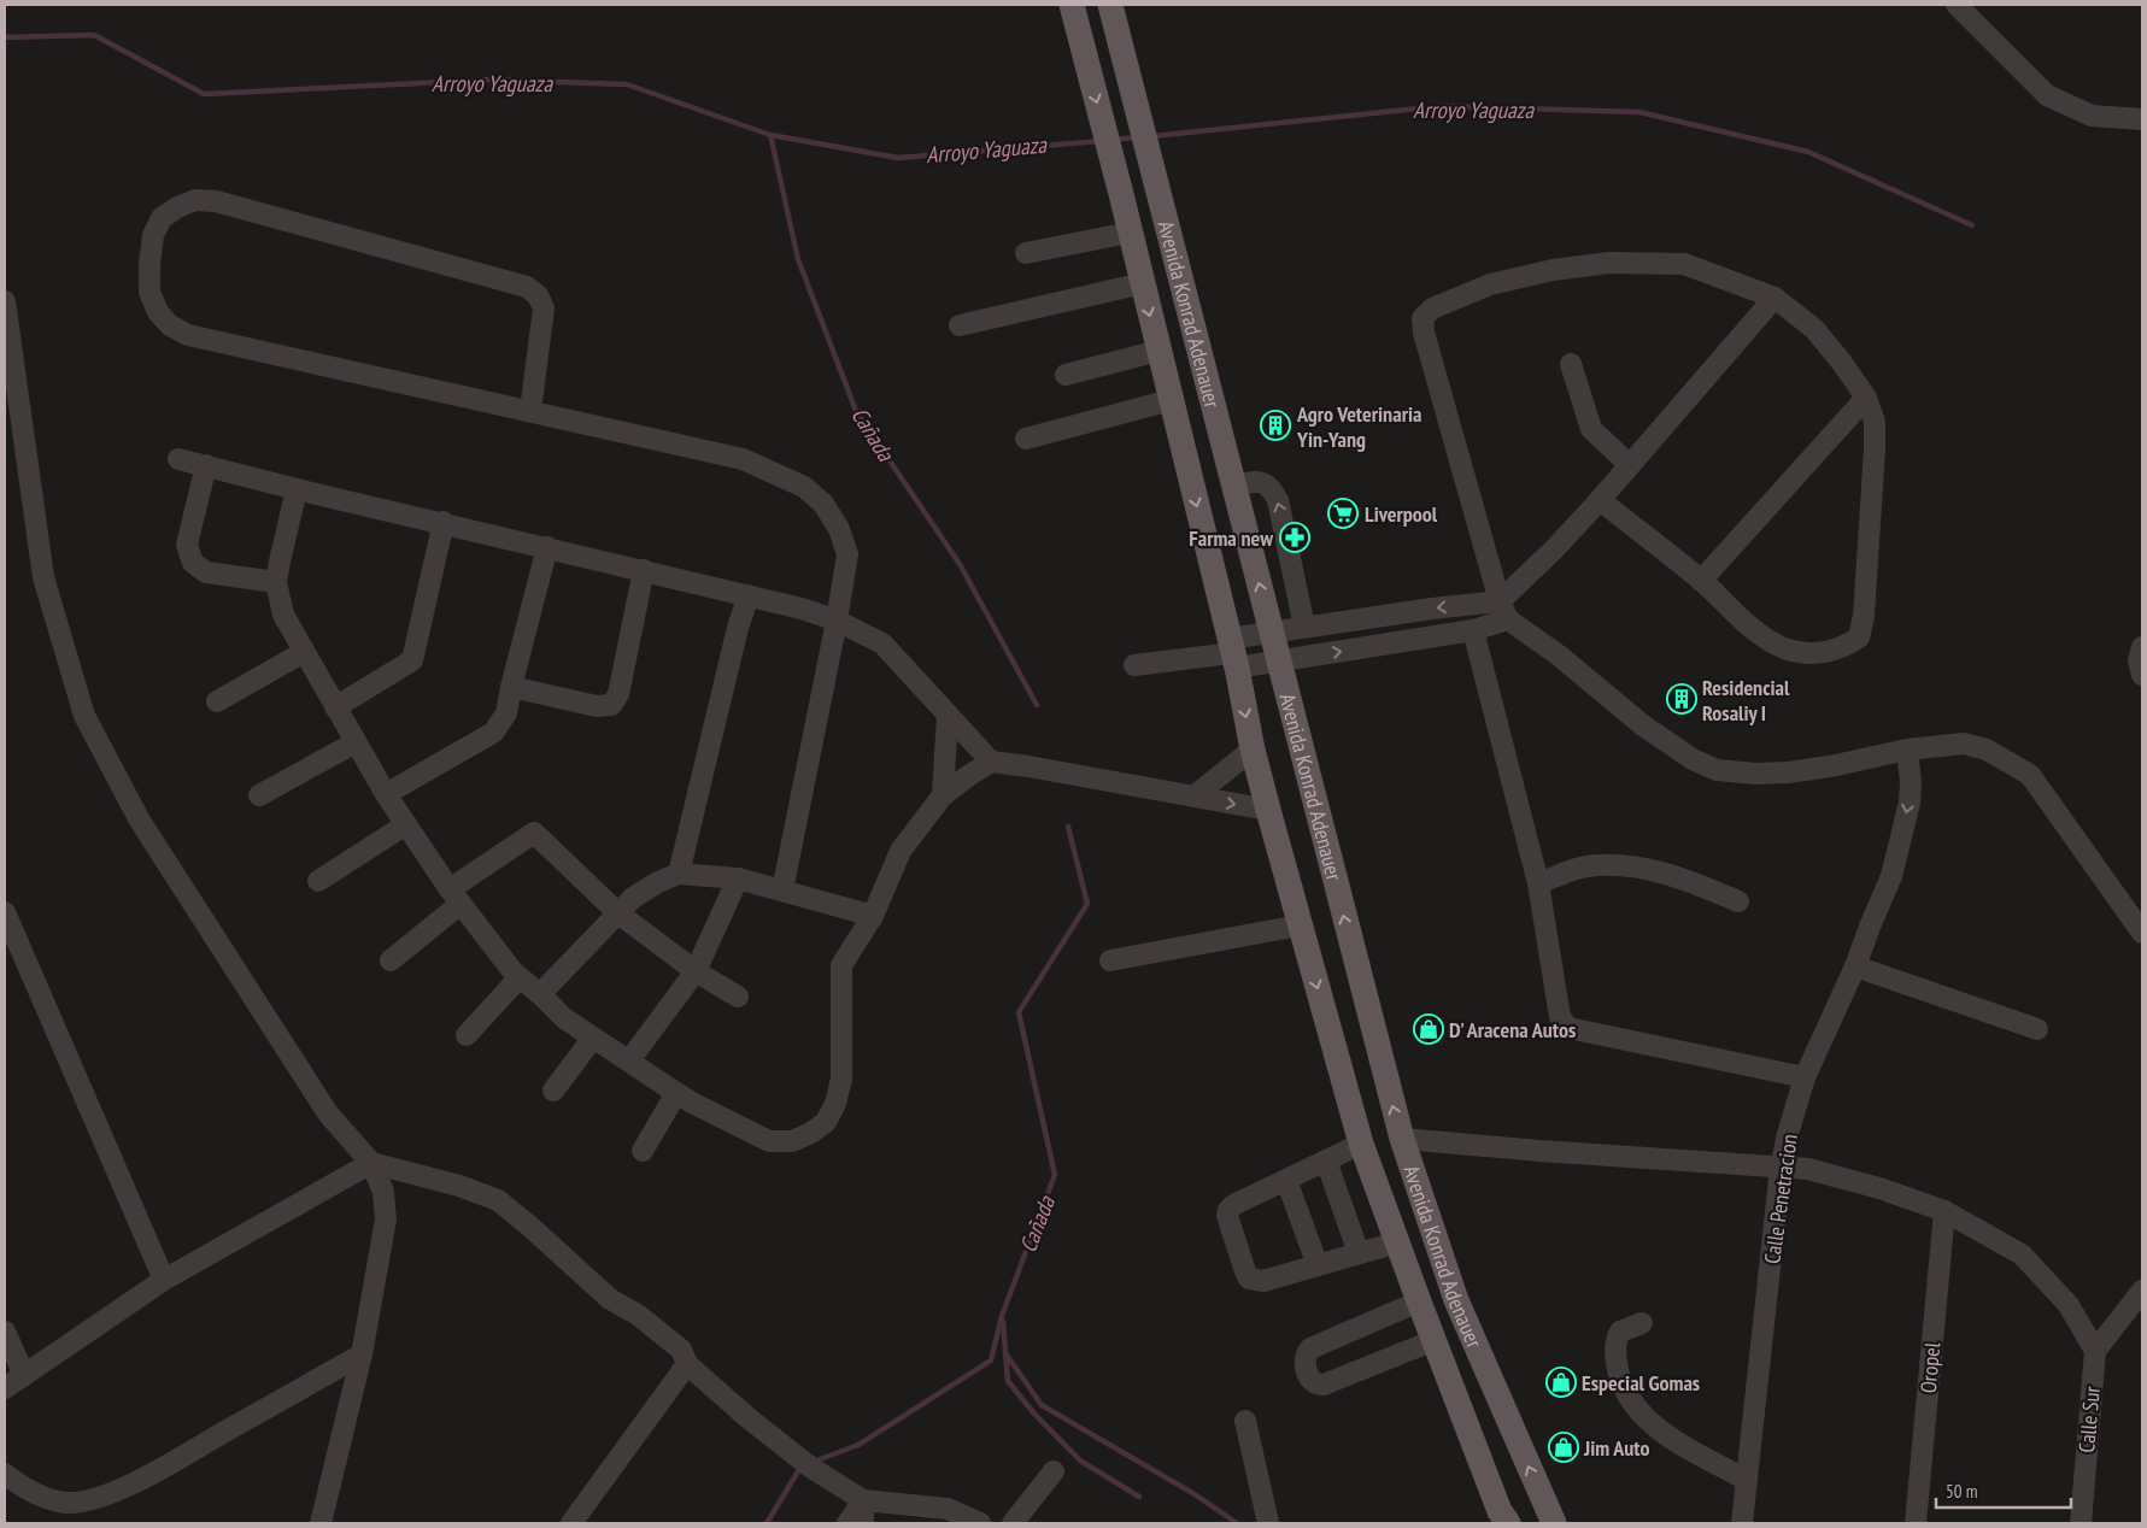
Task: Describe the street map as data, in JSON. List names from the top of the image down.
{
  "streets": {
    "main road": ["Avenida Konrad Adenauer"],
    "street": ["Calle Penetracion", "Oropel", "Calle Sur"]
  },
  "water": ["Arroyo Yaguaza", "Cañada"],
  "places": {
    "building": ["Agro Veterinaria Yin-Yang", "Residencial Rosaliy I"],
    "supermarket": ["Liverpool"],
    "pharmacy": ["Farma new"],
    "shop": ["D' Aracena Autos", "Especial Gomas", "Jim Auto"]
  },
  "scale_bar": "50 m"
}
